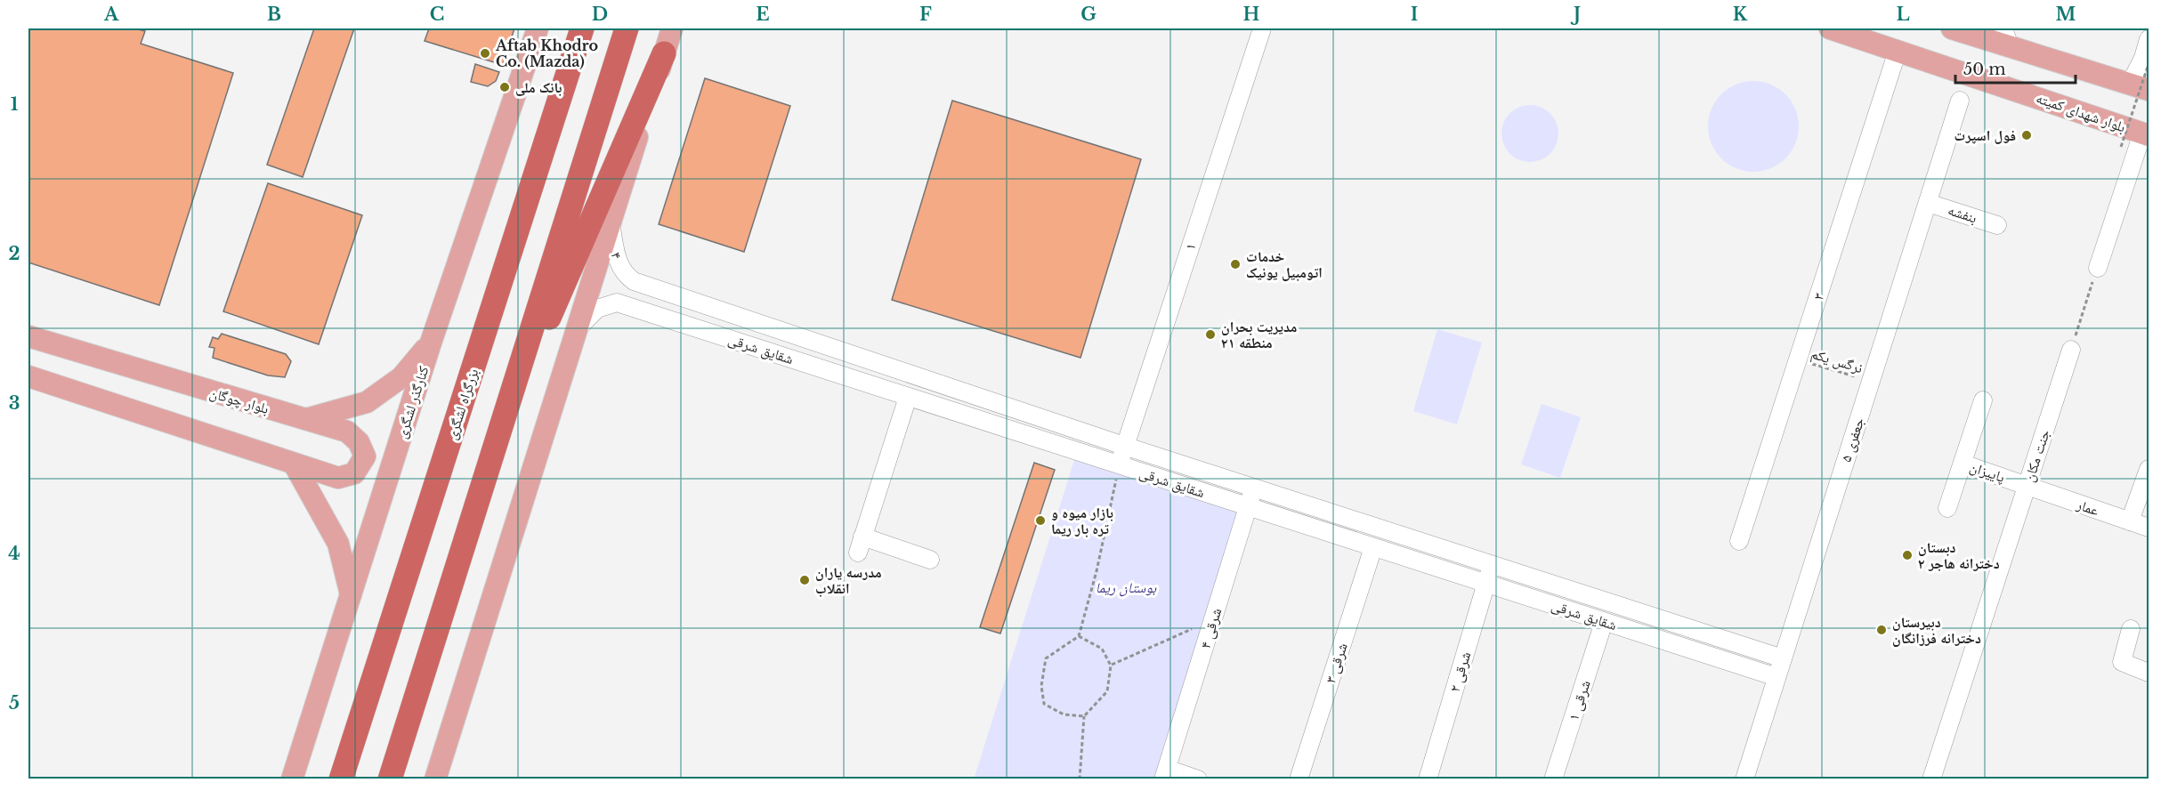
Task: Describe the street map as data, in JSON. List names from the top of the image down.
{
  "streets": {
    "highway": ["بزرگراه لشگری"],
    "main road": ["بلوار شهدای کمیته", "بلوار چوگان", "کنارگذر لشگری"],
    "street": [
      "بنفشه",
      "۱",
      "۴",
      "۳",
      "شقایق شرقی",
      "جعفری ۵",
      "جنت مکان",
      "پاییزان",
      "عمار",
      "۴ شرقی",
      "۳ شرقی",
      "۲ شرقی",
      "۱ شرقی"
    ],
    "path": ["نرگس یکم"]
  },
  "crossings": [
    ["بلوار شهدای کمیته", "۳"],
    ["بنفشه", "جعفری ۵"],
    ["۱", "شقایق شرقی"],
    ["۴", "شقایق شرقی"],
    ["۳", "نرگس یکم"],
    ["شقایق شرقی", "جعفری ۵"],
    ["شقایق شرقی", "۴ شرقی"],
    ["شقایق شرقی", "۳ شرقی"],
    ["شقایق شرقی", "۲ شرقی"],
    ["شقایق شرقی", "۱ شرقی"],
    ["نرگس یکم", "جعفری ۵"],
    ["جنت مکان", "پاییزان"],
    ["جنت مکان", "عمار"],
    ["پاییزان", "عمار"]
  ],
  "parks": ["بوستان ریما"],
  "places": [
    "Aftab Khodro Co. (Mazda)",
    "بانک ملی",
    "فول اسپرت",
    "خدمات اتومبیل یونیک",
    "مدیریت بحران منطقه ۲۱",
    "بازار میوه و تره بار ریما",
    "دبستان دخترانه هاجر ۲",
    "مدرسه یاران انقلاب",
    "دبیرستان دخترانه فرزانگان"
  ],
  "scale_bar": "50 m",
  "grid": {
    "columns": [
      "A",
      "B",
      "C",
      "D",
      "E",
      "F",
      "G",
      "H",
      "I",
      "J",
      "K",
      "L",
      "M"
    ],
    "rows": [
      "1",
      "2",
      "3",
      "4",
      "5"
    ]
  }
}
